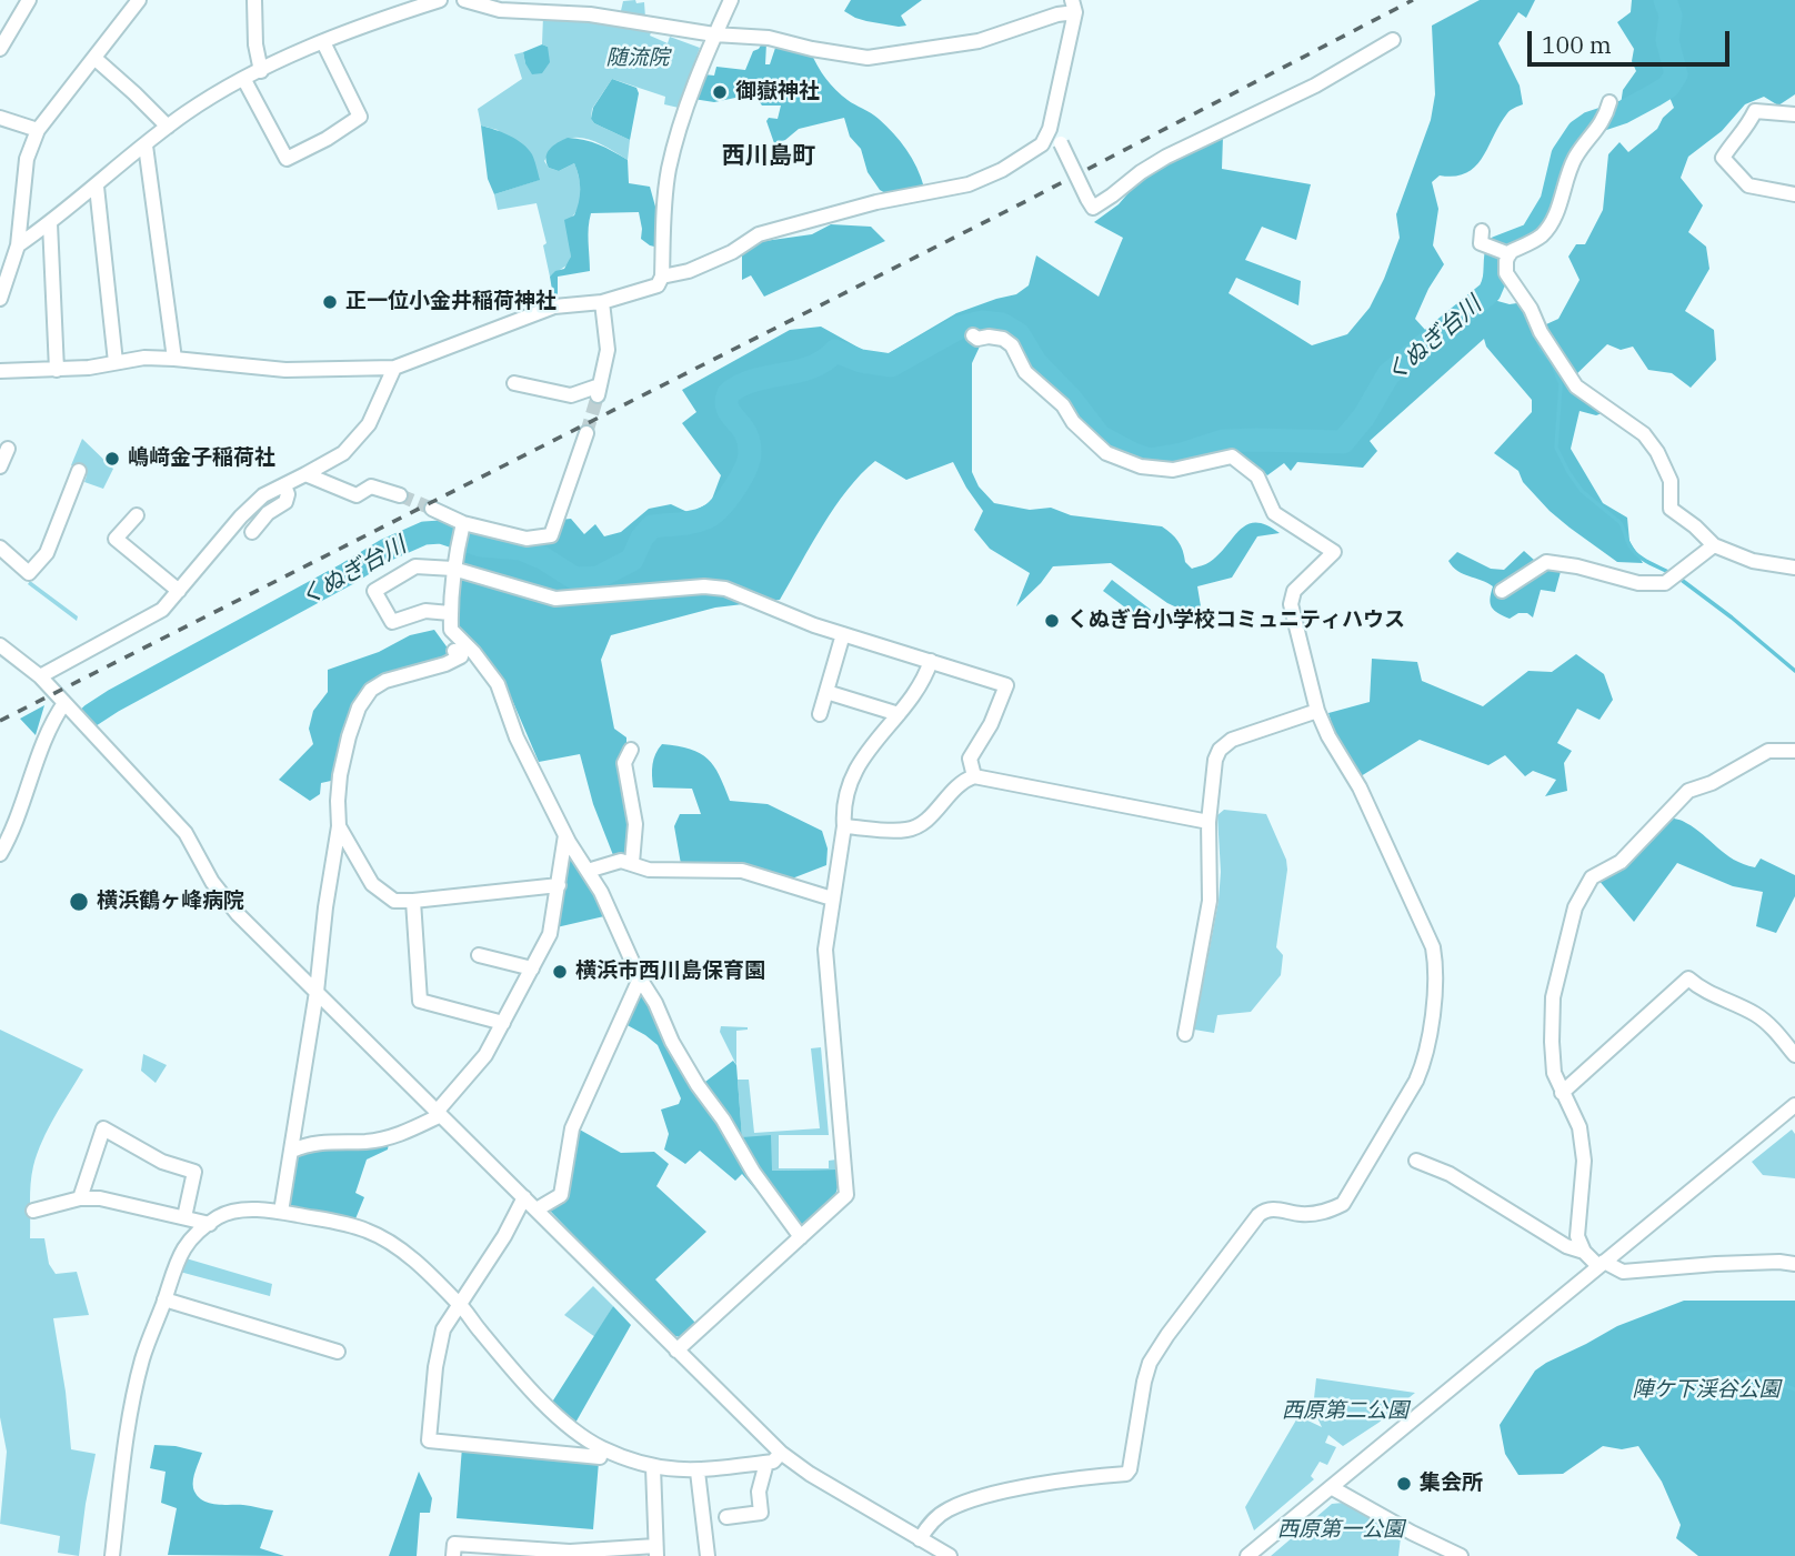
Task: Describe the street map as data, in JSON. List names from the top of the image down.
{
  "districts": ["西川島町"],
  "water": ["くぬぎ台川"],
  "parks": [
    "随流院",
    "陣ケ下渓谷公園",
    "西原第二公園",
    "西原第一公園"
  ],
  "places": [
    "御嶽神社",
    "正一位小金井稲荷神社",
    "嶋﨑金子稲荷社",
    "くぬぎ台小学校コミュニティハウス",
    "横浜鶴ヶ峰病院",
    "横浜市西川島保育園",
    "集会所"
  ],
  "scale_bar": "100 m"
}
